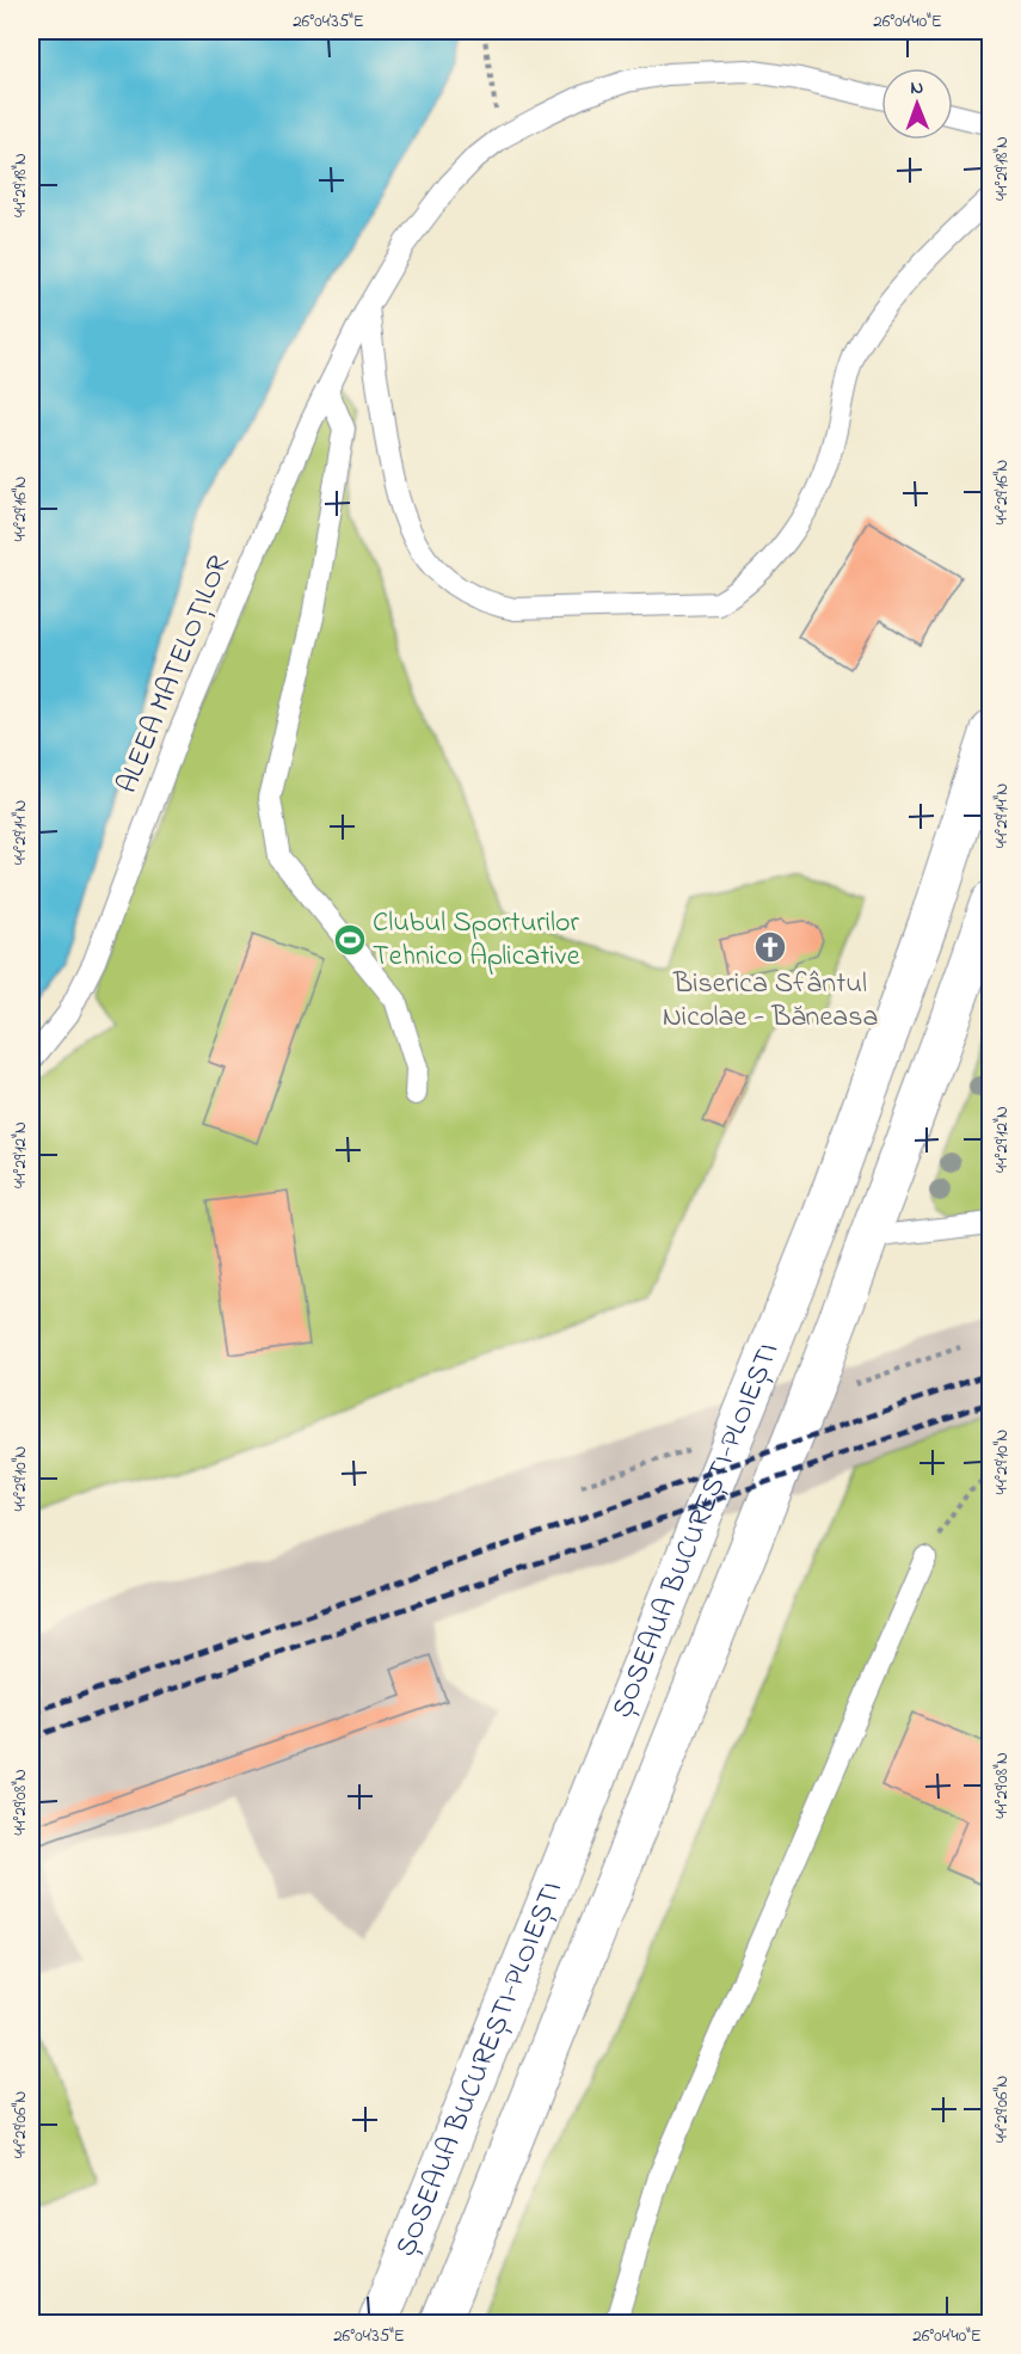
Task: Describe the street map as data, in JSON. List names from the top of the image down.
{
  "streets": {
    "main road": ["ȘOSEAUA BUCUREȘTI-PLOIEȘTI"],
    "lane": ["ALEEA MATELOȚILOR"]
  },
  "places": {
    "sports": ["Clubul Sporturilor Tehnico Aplicative"],
    "church": ["Biserica Sfântul Nicolae - Băneasa"]
  },
  "north": "top",
  "coordinates": [
    "26°04'35\"E",
    "26°04'40\"E",
    "44°29'18\"N",
    "44°29'16\"N",
    "44°29'14\"N",
    "44°29'12\"N",
    "44°29'10\"N",
    "44°29'08\"N",
    "44°29'06\"N"
  ]
}
